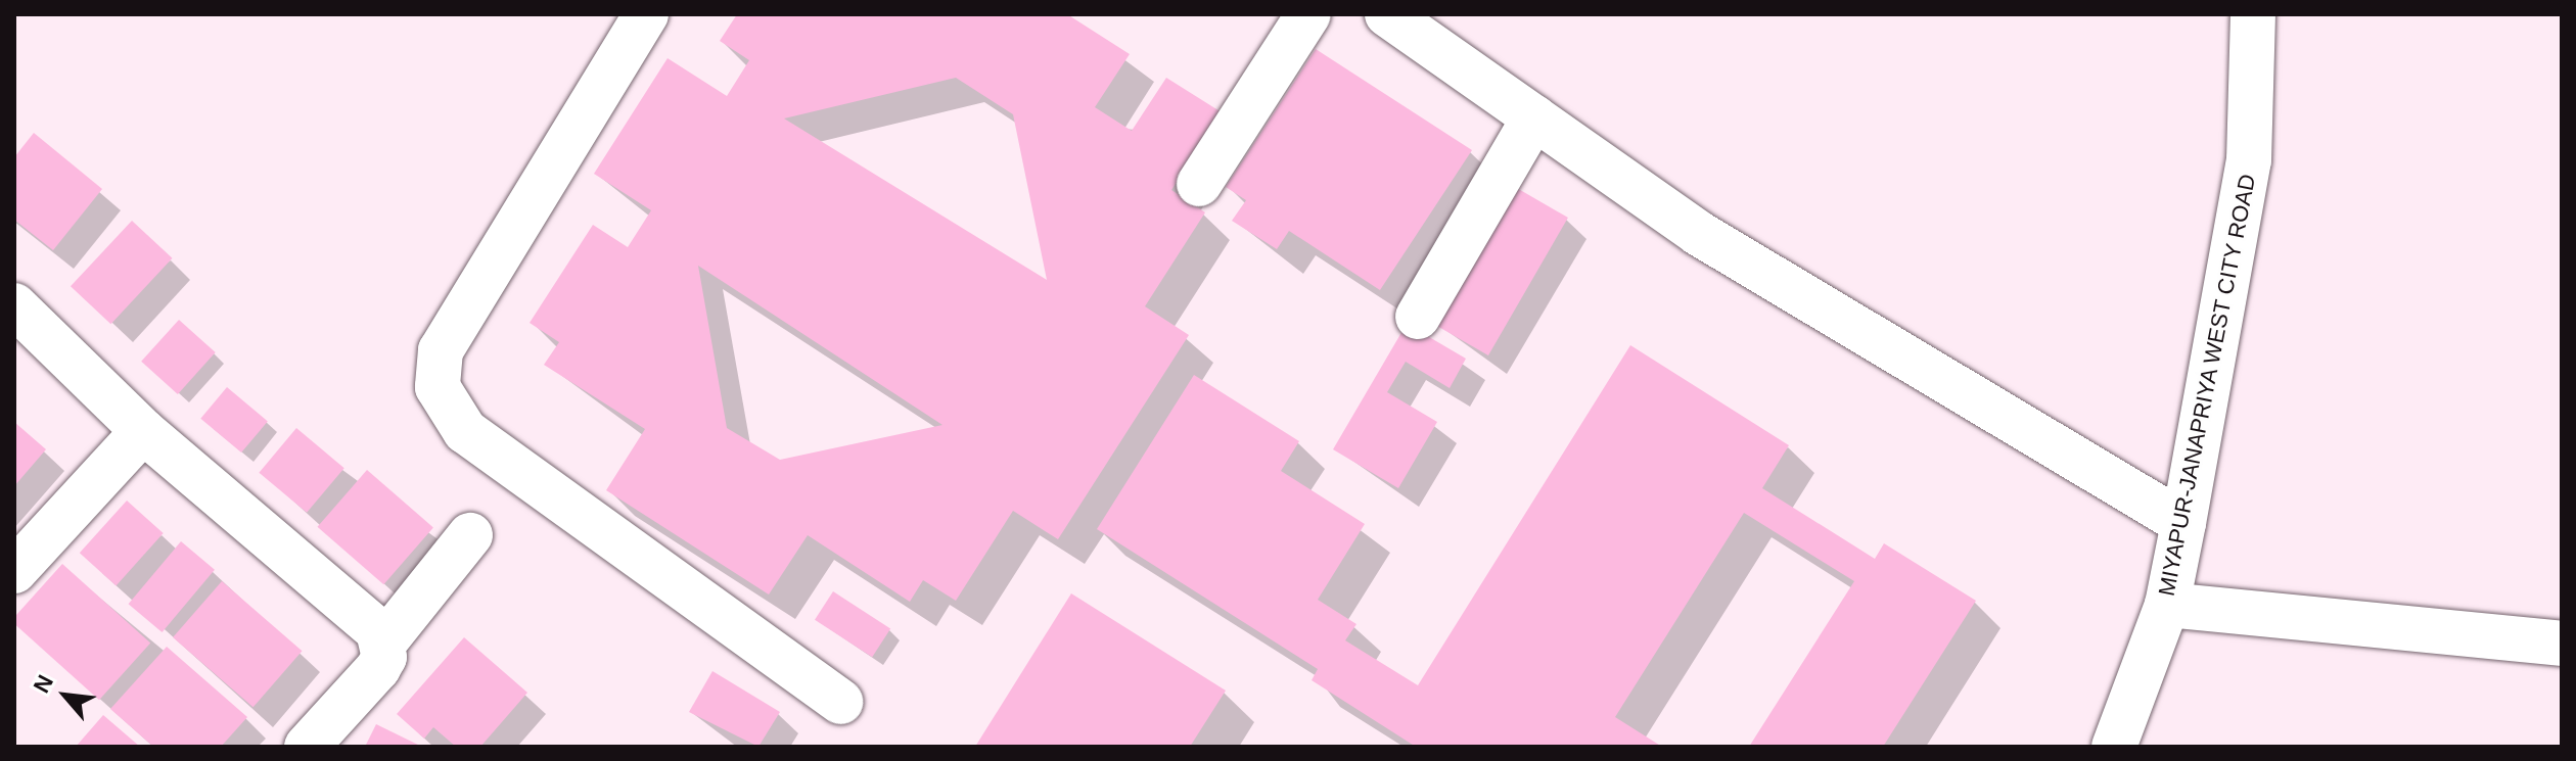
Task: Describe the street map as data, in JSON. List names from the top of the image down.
{
  "streets": {
    "street": ["MIYAPUR-JANAPRIYA WEST CITY ROAD"]
  },
  "north": "top left"
}
